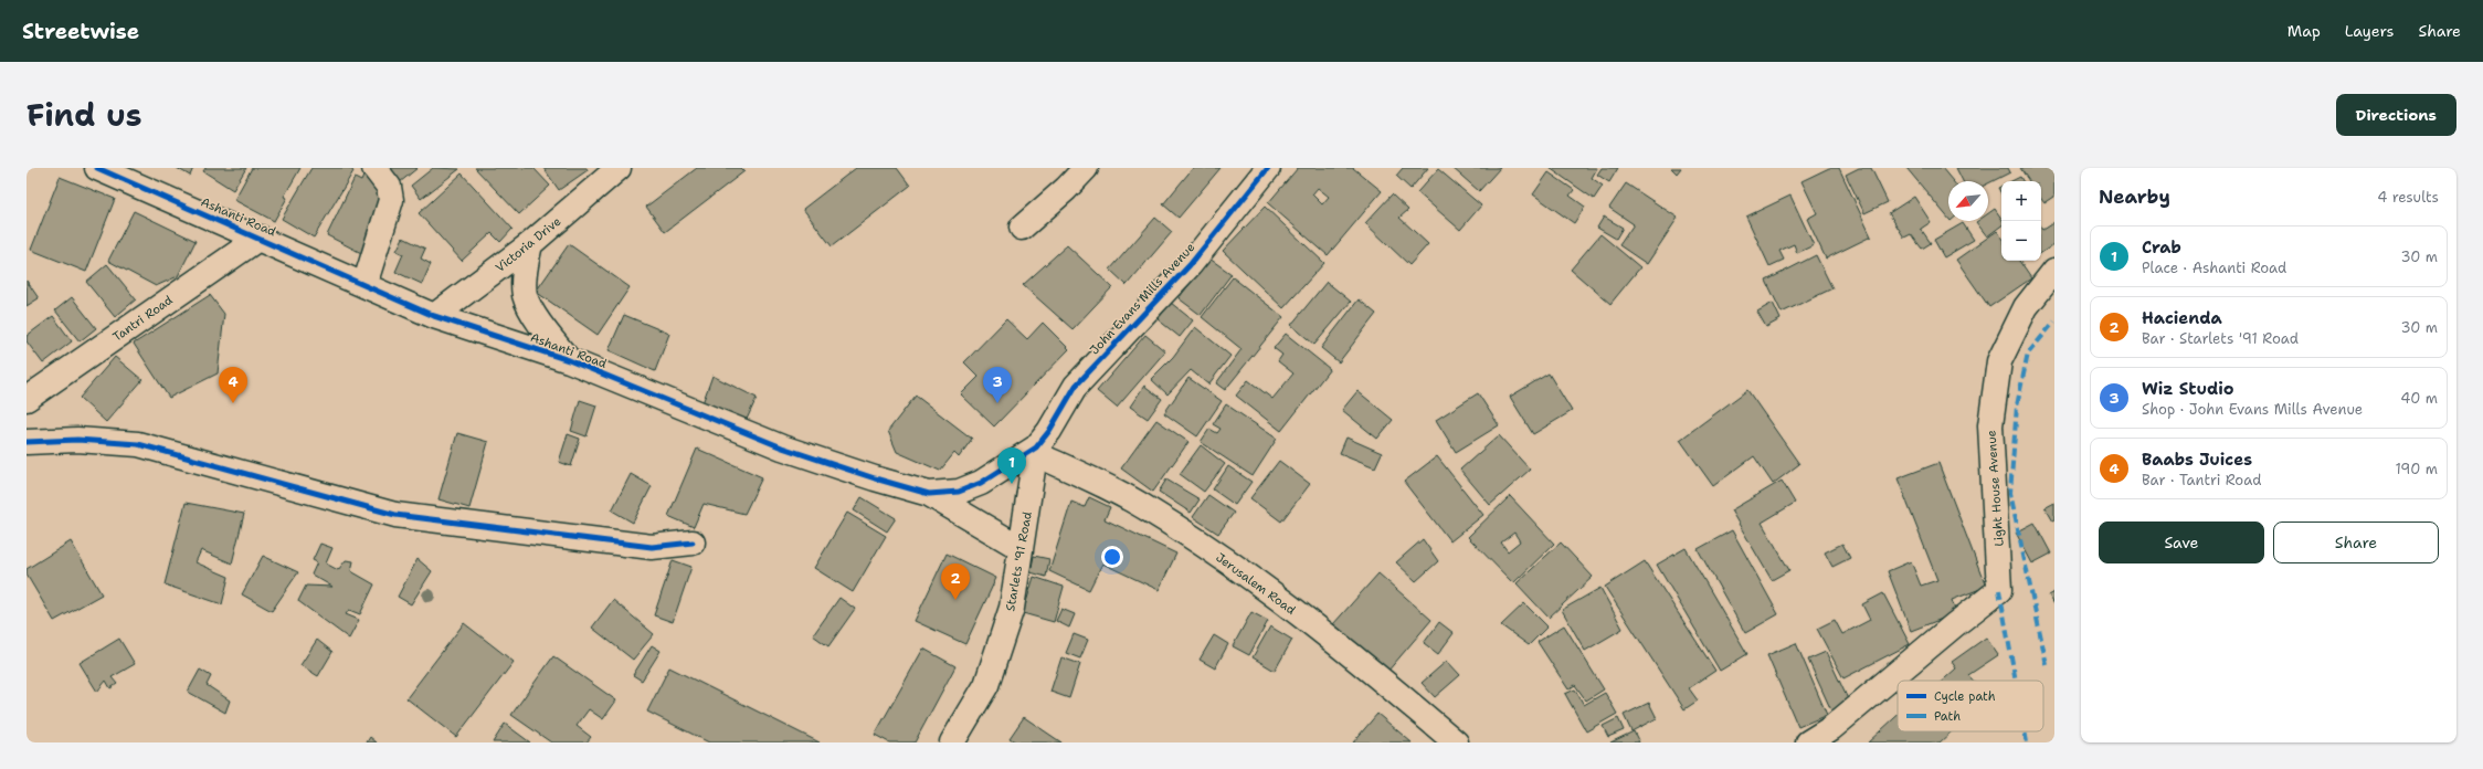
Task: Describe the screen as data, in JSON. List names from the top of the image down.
{
  "streets": {
    "street": [
      "Ashanti Road",
      "Victoria Drive",
      "John Evans Mills Avenue",
      "Tantri Road",
      "Light House Avenue",
      "Starlets '91 Road",
      "Jerusalem Road"
    ]
  },
  "crossings": [
    ["Ashanti Road", "Victoria Drive"],
    ["Ashanti Road", "John Evans Mills Avenue"],
    ["Ashanti Road", "Tantri Road"],
    ["Ashanti Road", "Starlets '91 Road"],
    ["Ashanti Road", "Jerusalem Road"],
    ["John Evans Mills Avenue", "Starlets '91 Road"],
    ["John Evans Mills Avenue", "Jerusalem Road"],
    ["Starlets '91 Road", "Jerusalem Road"]
  ],
  "legend": ["Cycle path", "Path"],
  "north": "bottom left",
  "page": {
    "header": "Streetwise",
    "nav": ["Map", "Layers", "Share"],
    "title": "Find us",
    "buttons": [
      "Directions",
      ["Save", "Share"]
    ],
    "heading": ["Nearby", "4 results"],
    "map_buttons": ["+", "−"],
    "list": [
      {
        "mark": "1",
        "name": "Crab",
        "note": "Place · Ashanti Road",
        "value": "30 m"
      },
      {
        "mark": "2",
        "name": "Hacienda",
        "note": "Bar · Starlets '91 Road",
        "value": "30 m"
      },
      {
        "mark": "3",
        "name": "Wiz Studio",
        "note": "Shop · John Evans Mills Avenue",
        "value": "40 m"
      },
      {
        "mark": "4",
        "name": "Baabs Juices",
        "note": "Bar · Tantri Road",
        "value": "190 m"
      }
    ],
    "pins": [
      "3",
      "4",
      "1",
      "2"
    ]
  }
}
